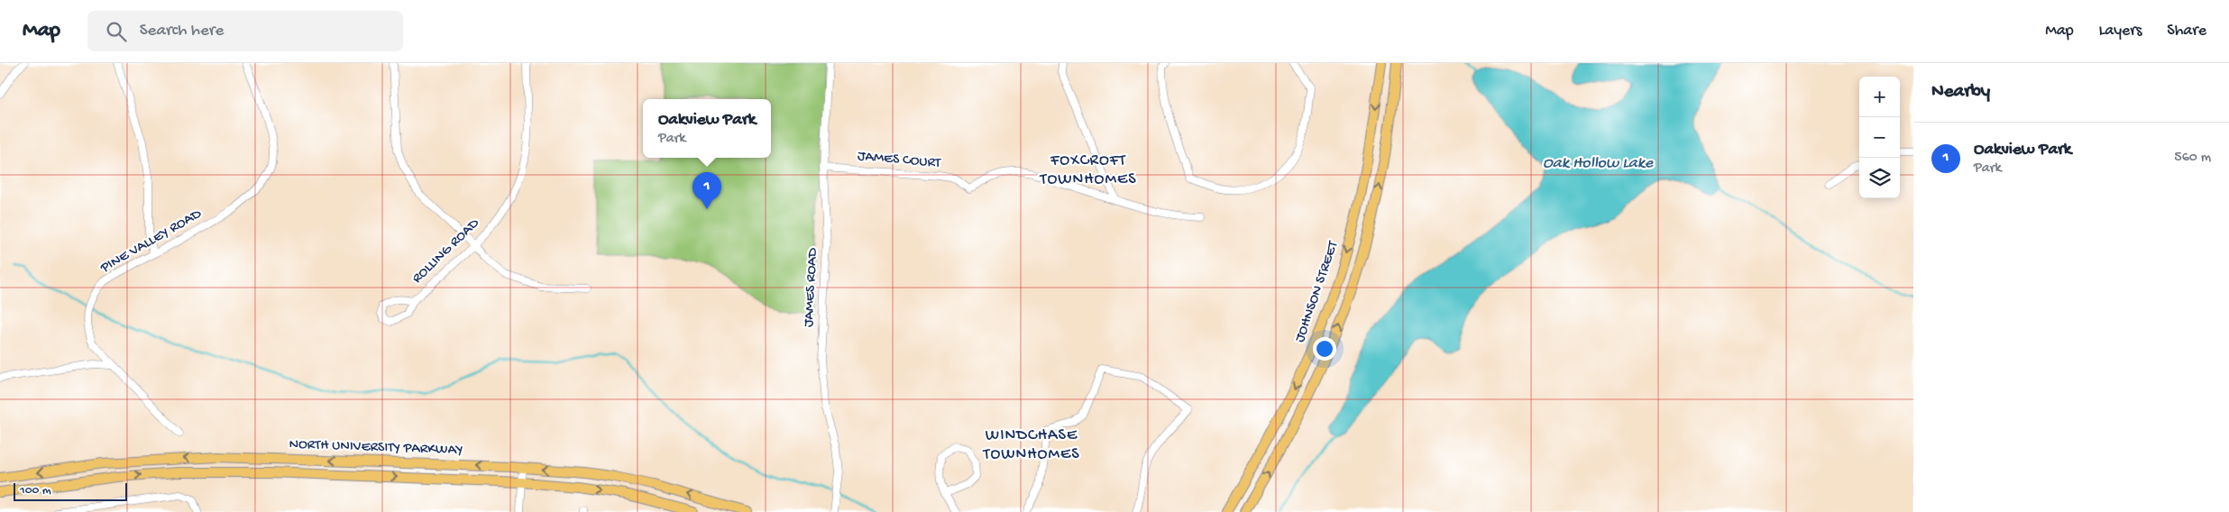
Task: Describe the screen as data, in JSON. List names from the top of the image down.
{
  "streets": {
    "main road": ["JOHNSON STREET", "NORTH UNIVERSITY PARKWAY"],
    "street": [
      "JAMES COURT",
      "PINE VALLEY ROAD",
      "ROLLING ROAD",
      "JAMES ROAD"
    ]
  },
  "crossings": [
    ["JAMES COURT", "JAMES ROAD"]
  ],
  "districts": ["FOXCROFT TOWNHOMES", "WINDCHASE TOWNHOMES"],
  "water": ["Oak Hollow Lake"],
  "scale_bar": "100 m",
  "page": {
    "header": "Map",
    "search": "Search here",
    "nav": ["Map", "Layers", "Share"],
    "heading": "Nearby",
    "map_buttons": ["+", "−"],
    "popup": ["Oakview Park", "Park"],
    "list": [
      {
        "mark": "1",
        "name": "Oakview Park",
        "note": "Park",
        "value": "560 m"
      }
    ],
    "pins": "1",
    "scale": "100 m"
  }
}
